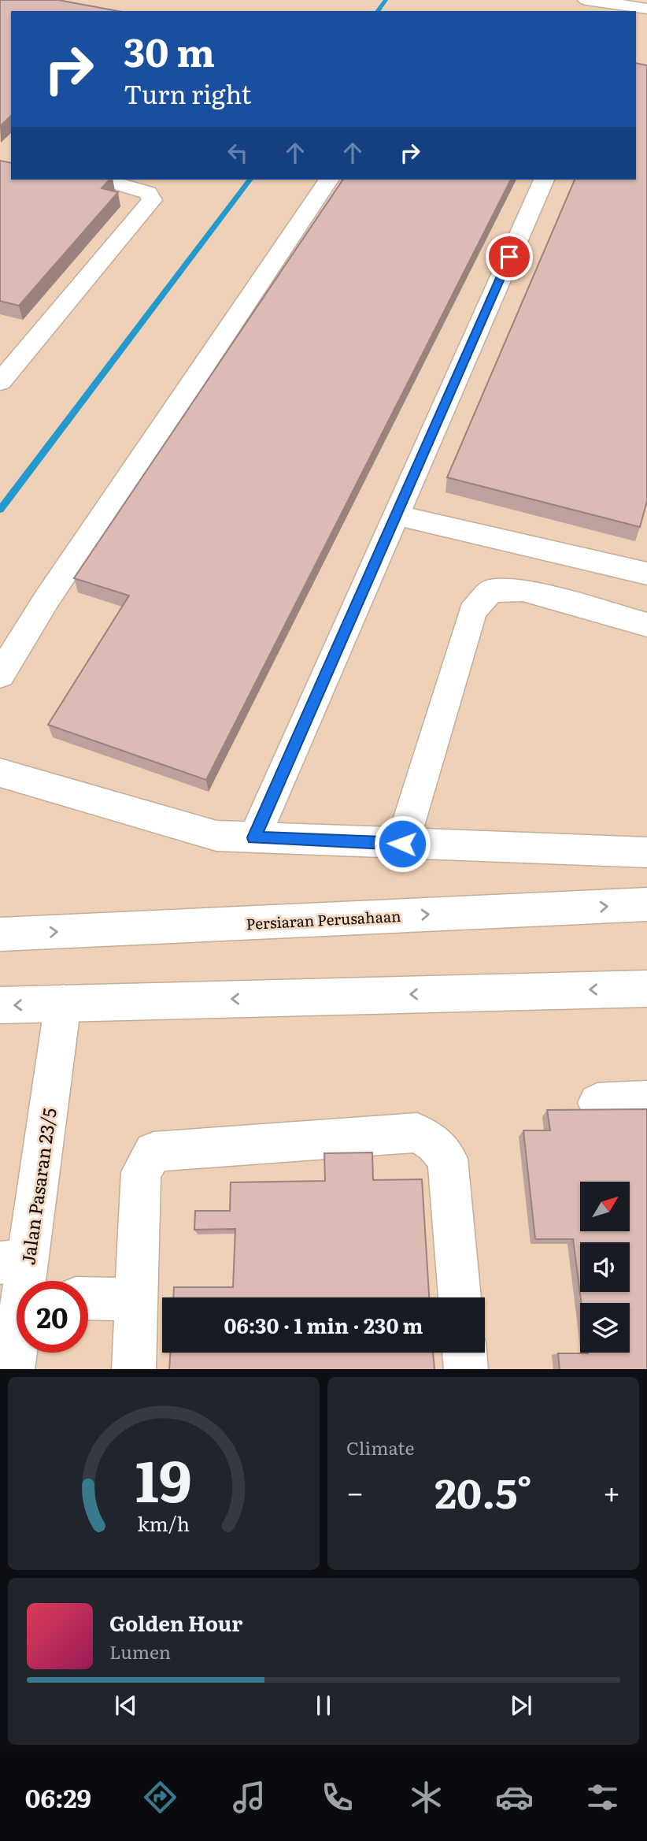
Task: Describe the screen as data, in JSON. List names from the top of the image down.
{
  "streets": {
    "main road": ["Persiaran Perusahaan", "Jalan Pasaran 23/5"]
  },
  "north": "top right",
  "page": {
    "turn": ["30 m", "Turn right"],
    "limit": "20",
    "trip": "06:30 · 1 min · 230 m",
    "tile": "Climate",
    "heat": ["−", "20.5°", "+"],
    "song": ["Golden Hour", "Lumen"],
    "tabs": "06:29",
    "gauge": ["19", "km/h"]
  }
}
